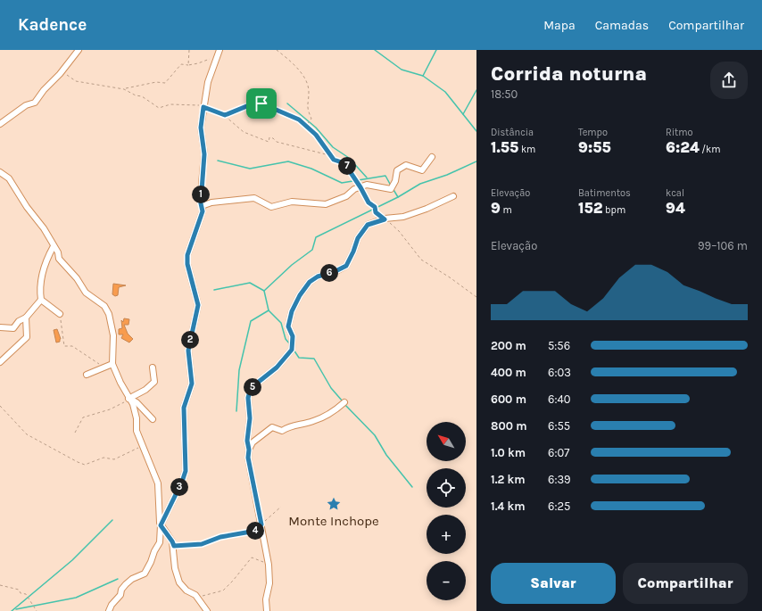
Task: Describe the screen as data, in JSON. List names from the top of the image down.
{
  "places": {
    "place": ["Monte Inchope"]
  },
  "north": "top left",
  "page": {
    "header": "Kadence",
    "nav": ["Mapa", "Camadas", "Compartilhar"],
    "heading": ["Corrida noturna", "18:50"],
    "stats": [
      ["Distância", "1.55 km"],
      ["Tempo", "9:55"],
      ["Ritmo", "6:24 /km"],
      ["Elevação", "9 m"],
      ["Batimentos", "152 bpm"],
      ["kcal", "94"]
    ],
    "pins": [
      "7",
      "1",
      "6",
      "2",
      "5",
      "3",
      "4"
    ],
    "chart": ["Elevação", "99–106 m"],
    "list": [
      {
        "name": "200 m",
        "note": "5:56"
      },
      {
        "name": "400 m",
        "note": "6:03"
      },
      {
        "name": "600 m",
        "note": "6:40"
      },
      {
        "name": "800 m",
        "note": "6:55"
      },
      {
        "name": "1.0 km",
        "note": "6:07"
      },
      {
        "name": "1.2 km",
        "note": "6:39"
      },
      {
        "name": "1.4 km",
        "note": "6:25"
      }
    ],
    "map_buttons": ["+", "−"],
    "buttons": ["Salvar", "Compartilhar"]
  }
}
